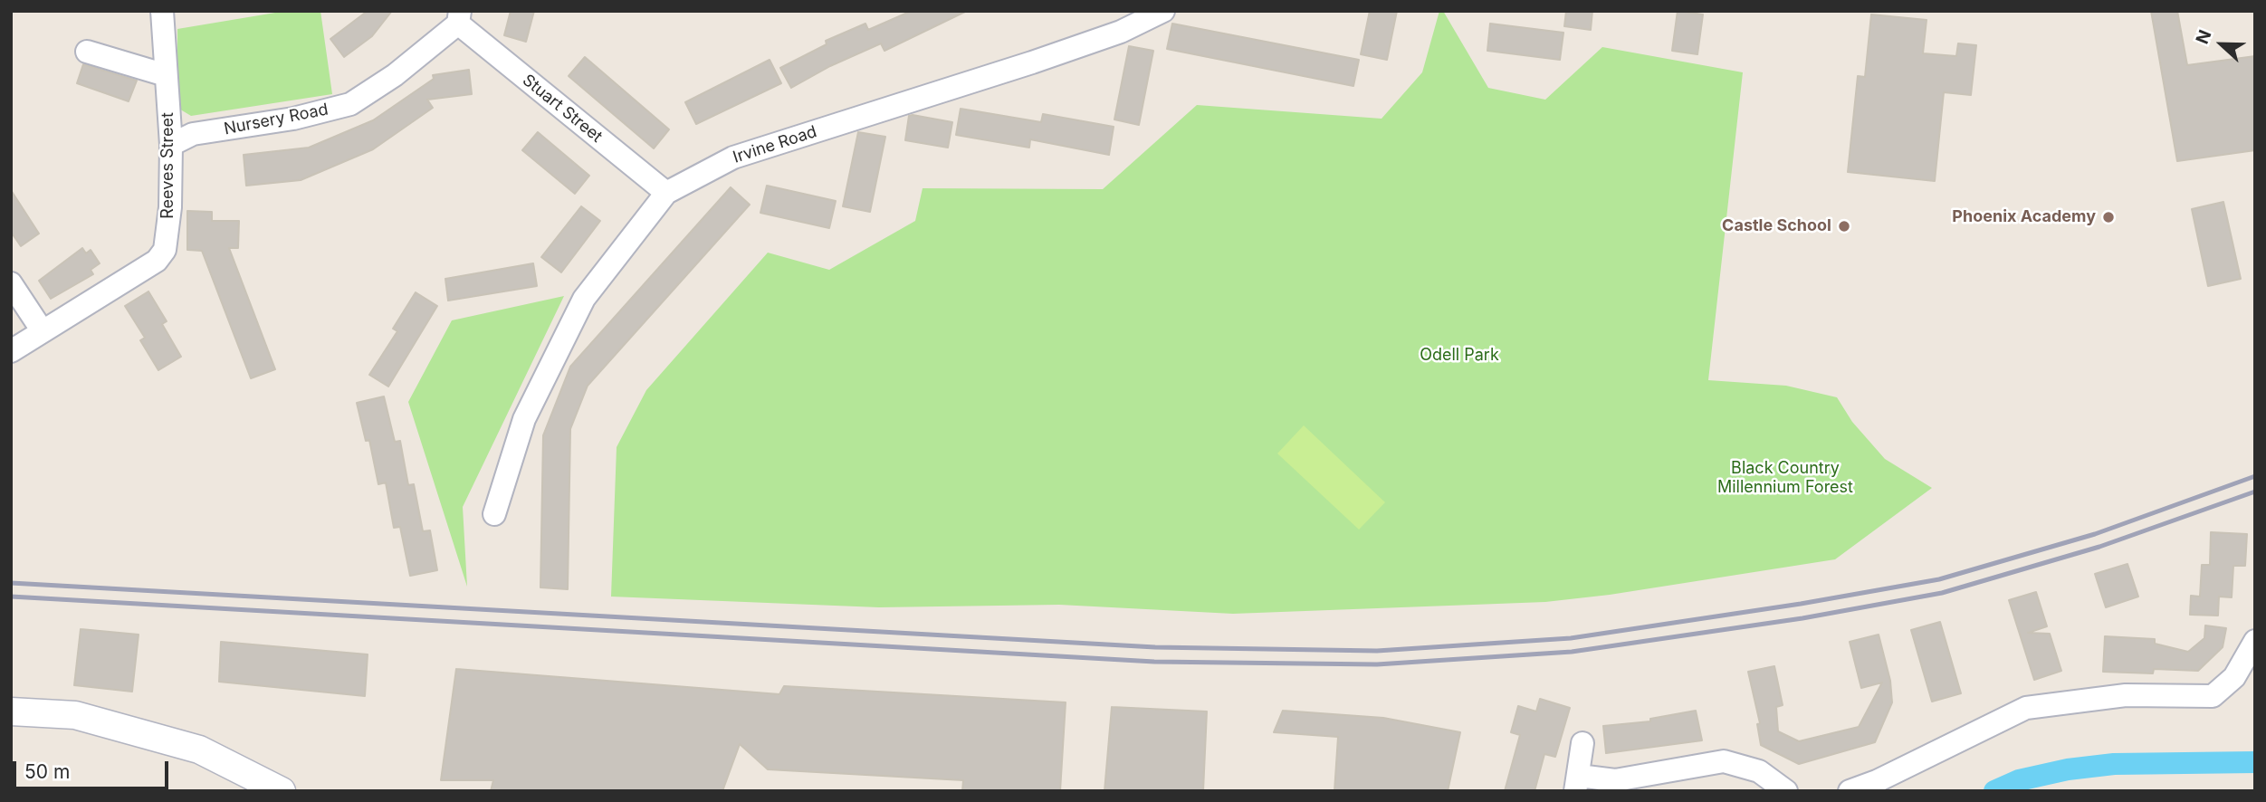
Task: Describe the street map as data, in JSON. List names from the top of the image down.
{
  "streets": {
    "street": [
      "Stuart Street",
      "Nursery Road",
      "Irvine Road",
      "Reeves Street"
    ]
  },
  "crossings": [
    ["Stuart Street", "Nursery Road"],
    ["Stuart Street", "Irvine Road"],
    ["Nursery Road", "Reeves Street"]
  ],
  "parks": ["Odell Park", "Black Country Millennium Forest"],
  "places": ["Phoenix Academy", "Castle School"],
  "scale_bar": "50 m",
  "north": "left"
}
